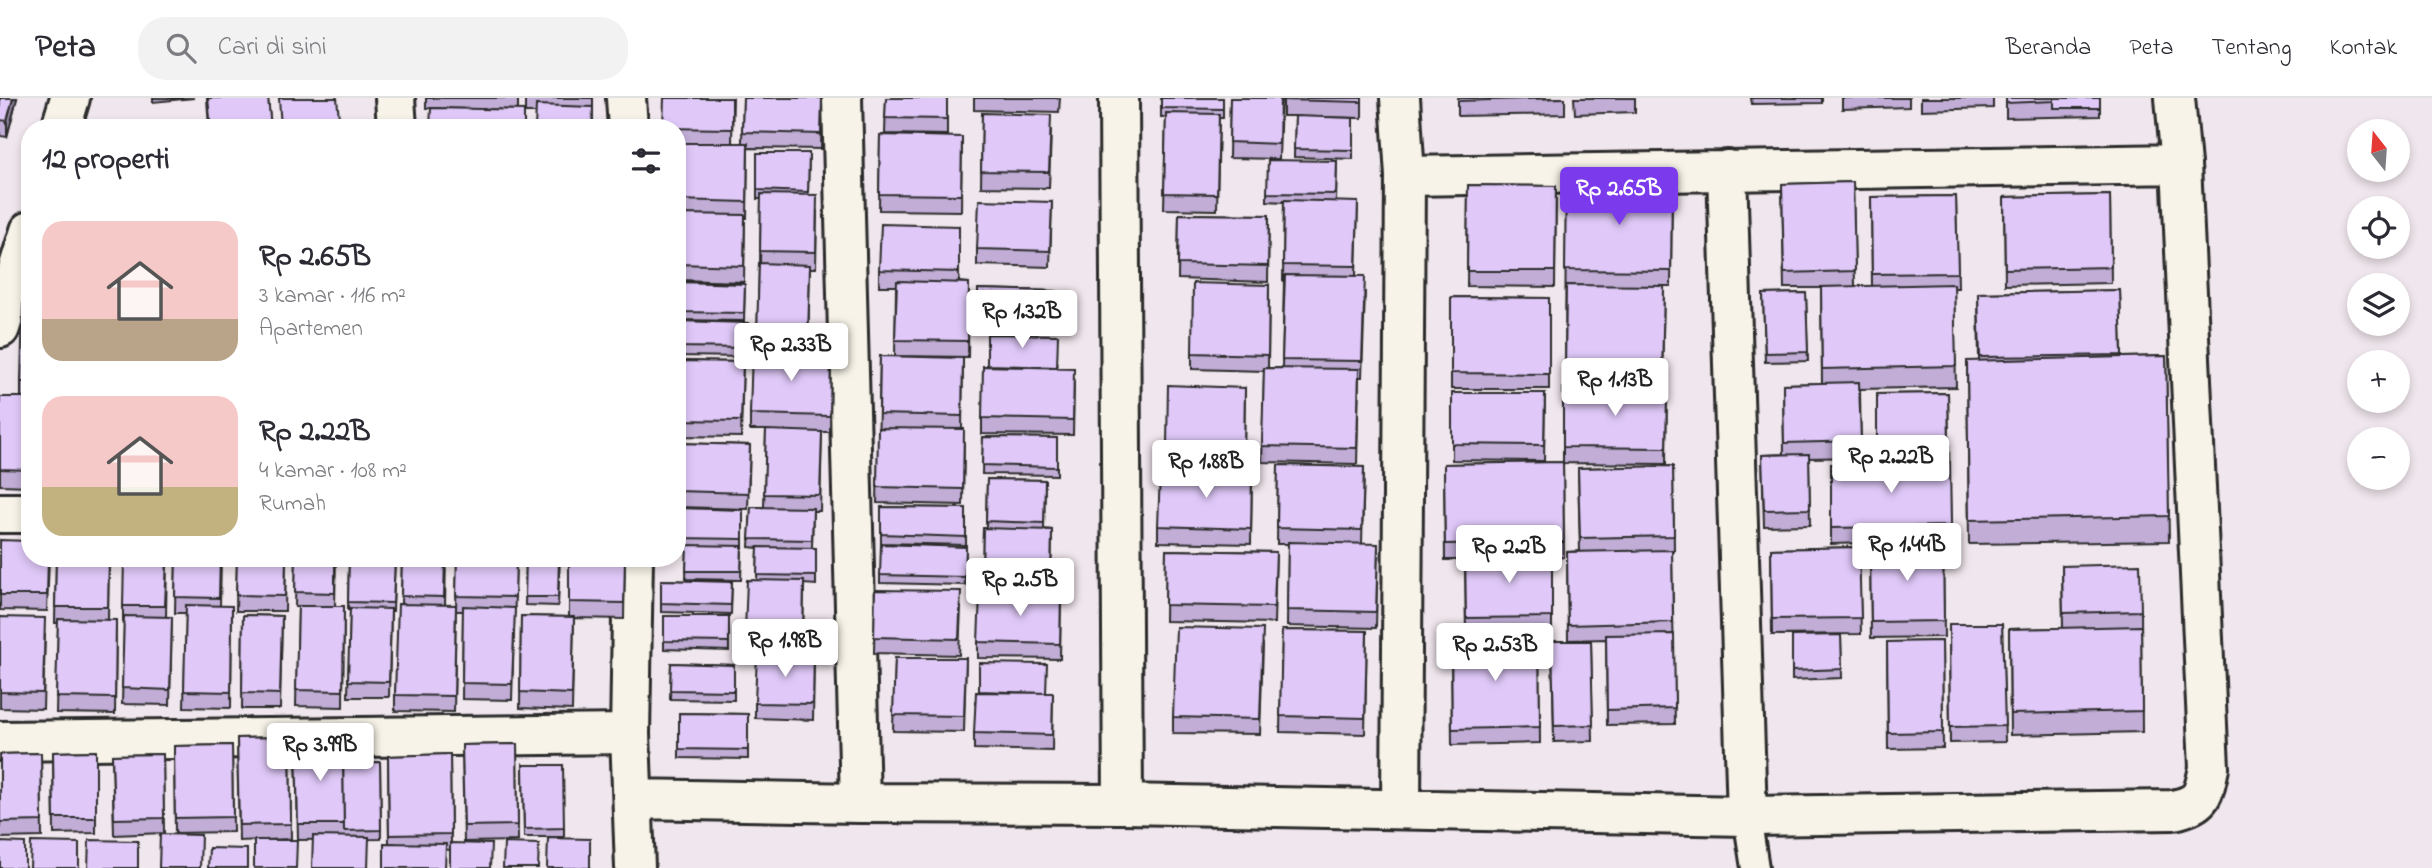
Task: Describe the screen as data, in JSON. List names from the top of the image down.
{
  "north": "top",
  "page": {
    "header": "Peta",
    "search": "Cari di sini",
    "nav": [
      "Beranda",
      "Peta",
      "Tentang",
      "Kontak"
    ],
    "map_buttons": ["+", "−"],
    "heading": "12 properti",
    "price": [
      "Rp 2.65B",
      "Rp 1.32B",
      "Rp 2.33B",
      "Rp 1.13B",
      "Rp 2.22B",
      "Rp 1.88B",
      "Rp 1.44B",
      "Rp 2.2B",
      "Rp 2.5B",
      "Rp 1.98B",
      "Rp 2.53B",
      "Rp 3.99B"
    ],
    "list": [
      {
        "name": "Rp 2.65B",
        "note": "3 kamar · 116 m² · Apartemen"
      },
      {
        "name": "Rp 2.22B",
        "note": "4 kamar · 108 m² · Rumah"
      }
    ]
  }
}
